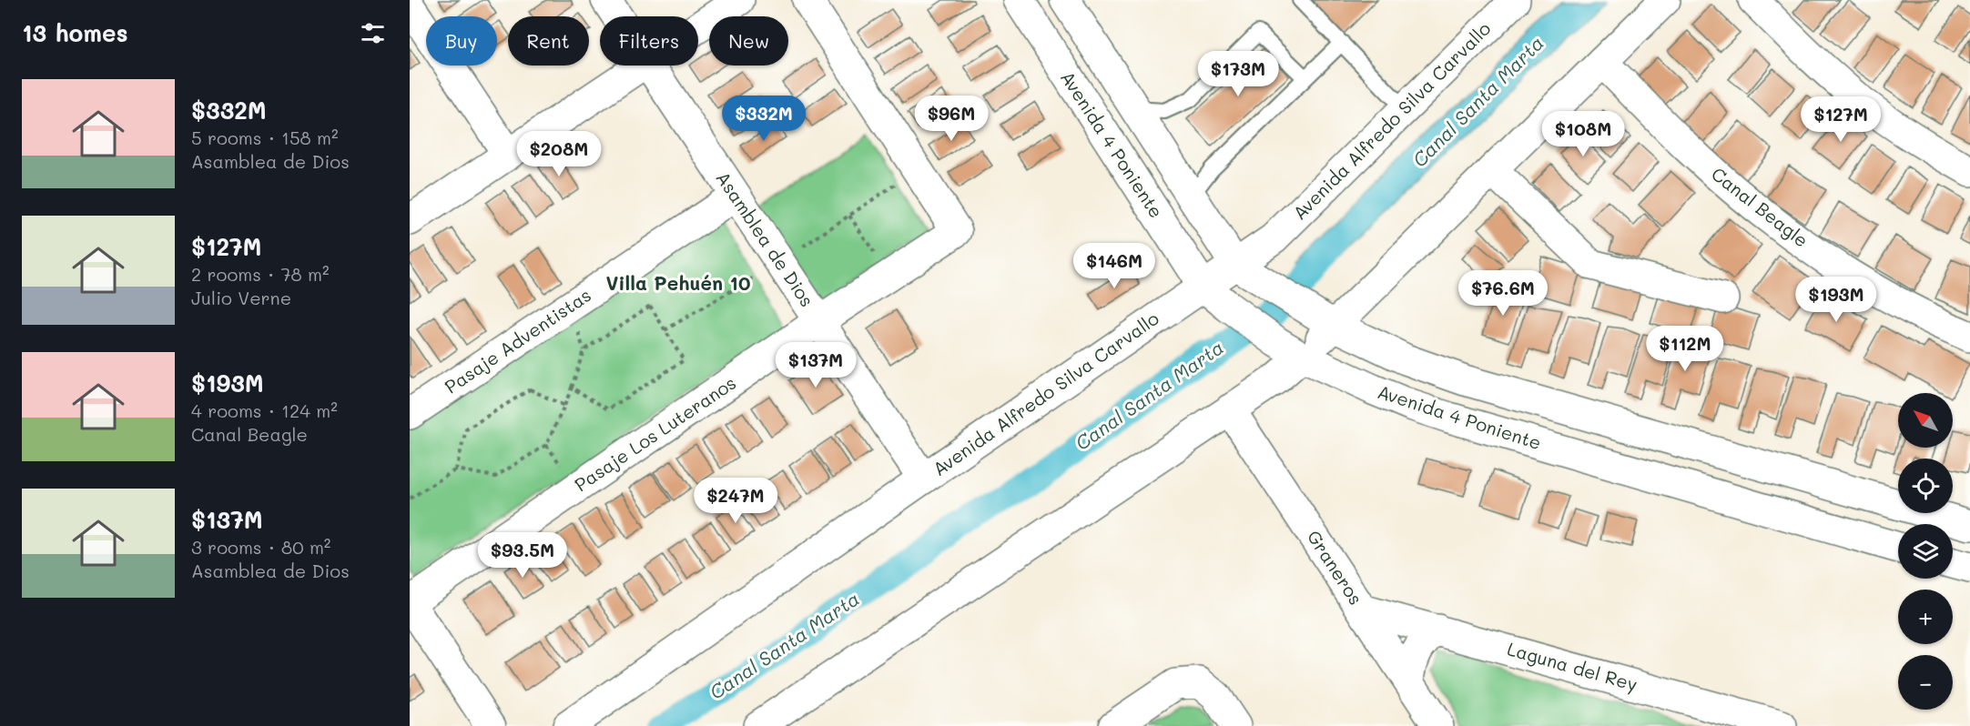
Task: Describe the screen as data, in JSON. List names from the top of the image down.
{
  "streets": {
    "street": [
      "Avenida Alfredo Silva Carvallo",
      "Avenida 4 Poniente",
      "Canal Beagle",
      "Asamblea de Dios",
      "Pasaje Adventistas",
      "Pasaje Los Luteranos",
      "Graneros",
      "Laguna del Rey"
    ]
  },
  "crossings": [
    ["Avenida Alfredo Silva Carvallo", "Avenida 4 Poniente"],
    ["Avenida Alfredo Silva Carvallo", "Asamblea de Dios"],
    ["Asamblea de Dios", "Pasaje Adventistas"],
    ["Asamblea de Dios", "Pasaje Los Luteranos"],
    ["Graneros", "Laguna del Rey"]
  ],
  "districts": ["Villa Pehuén 10"],
  "water": ["Canal Santa Marta"],
  "north": "top left",
  "page": {
    "heading": "13 homes",
    "chip": [
      "Buy",
      "Rent",
      "Filters",
      "New"
    ],
    "price": [
      "$173M",
      "$332M",
      "$96M",
      "$127M",
      "$108M",
      "$208M",
      "$146M",
      "$76.6M",
      "$193M",
      "$112M",
      "$137M",
      "$247M",
      "$93.5M"
    ],
    "list": [
      {
        "name": "$332M",
        "note": "5 rooms · 158 m² · Asamblea de Dios"
      },
      {
        "name": "$127M",
        "note": "2 rooms · 78 m² · Julio Verne"
      },
      {
        "name": "$193M",
        "note": "4 rooms · 124 m² · Canal Beagle"
      },
      {
        "name": "$137M",
        "note": "3 rooms · 80 m² · Asamblea de Dios"
      }
    ],
    "map_buttons": ["+", "−"]
  }
}
